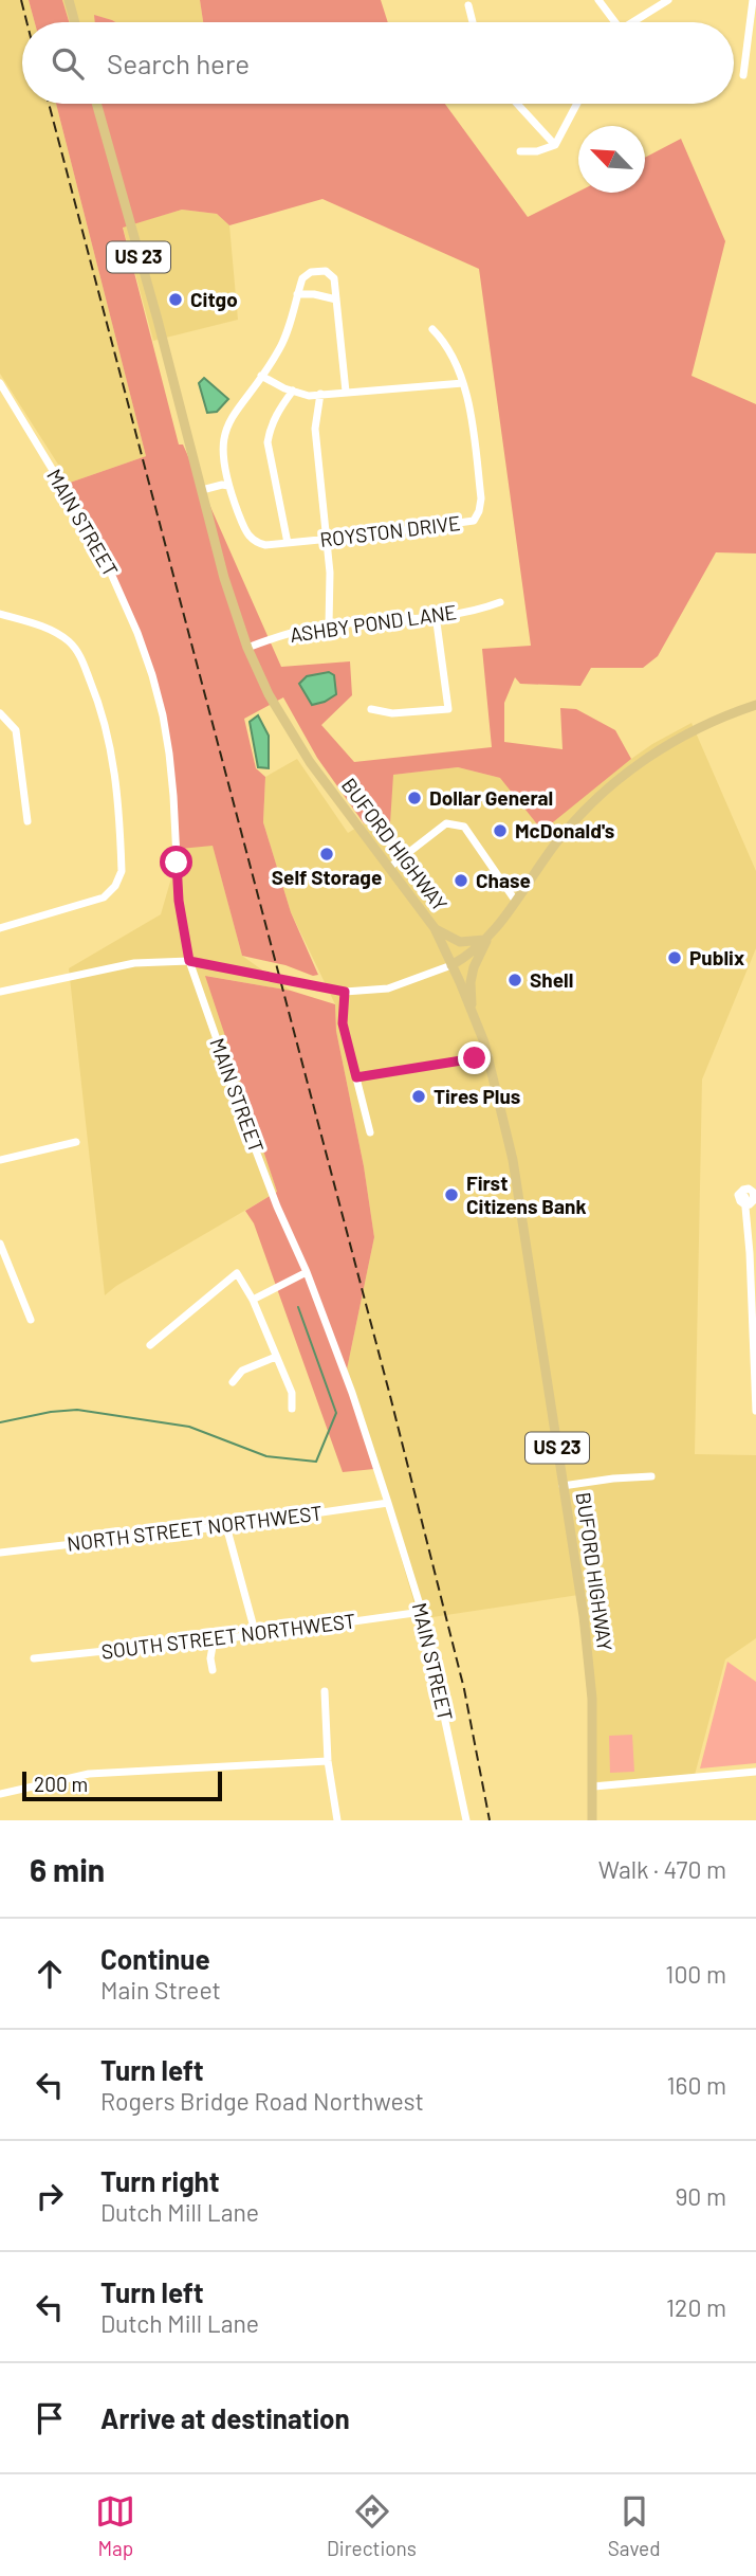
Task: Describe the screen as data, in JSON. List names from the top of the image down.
{
  "streets": {
    "main road": ["US 23", "BUFORD HIGHWAY"],
    "street": [
      "MAIN STREET",
      "ROYSTON DRIVE",
      "ASHBY POND LANE",
      "NORTH STREET NORTHWEST",
      "SOUTH STREET NORTHWEST"
    ]
  },
  "crossings": [
    ["MAIN STREET", "NORTH STREET NORTHWEST"],
    ["MAIN STREET", "SOUTH STREET NORTHWEST"],
    ["ASHBY POND LANE", "BUFORD HIGHWAY"]
  ],
  "places": [
    "Citgo",
    "Dollar General",
    "McDonald's",
    "Self Storage",
    "Chase",
    "Publix",
    "Shell",
    "Tires Plus",
    "First Citizens Bank"
  ],
  "scale_bar": "200 m",
  "north": "top left",
  "page": {
    "search": "Search here",
    "scale": "200 m",
    "heading": ["6 min", "Walk · 470 m"],
    "list": [
      ["Continue", "Main Street", "100 m"],
      ["Turn left", "Rogers Bridge Road Northwest", "160 m"],
      ["Turn right", "Dutch Mill Lane", "90 m"],
      ["Turn left", "Dutch Mill Lane", "120 m"],
      "Arrive at destination"
    ],
    "nav": ["Map", "Directions", "Saved"]
  }
}
